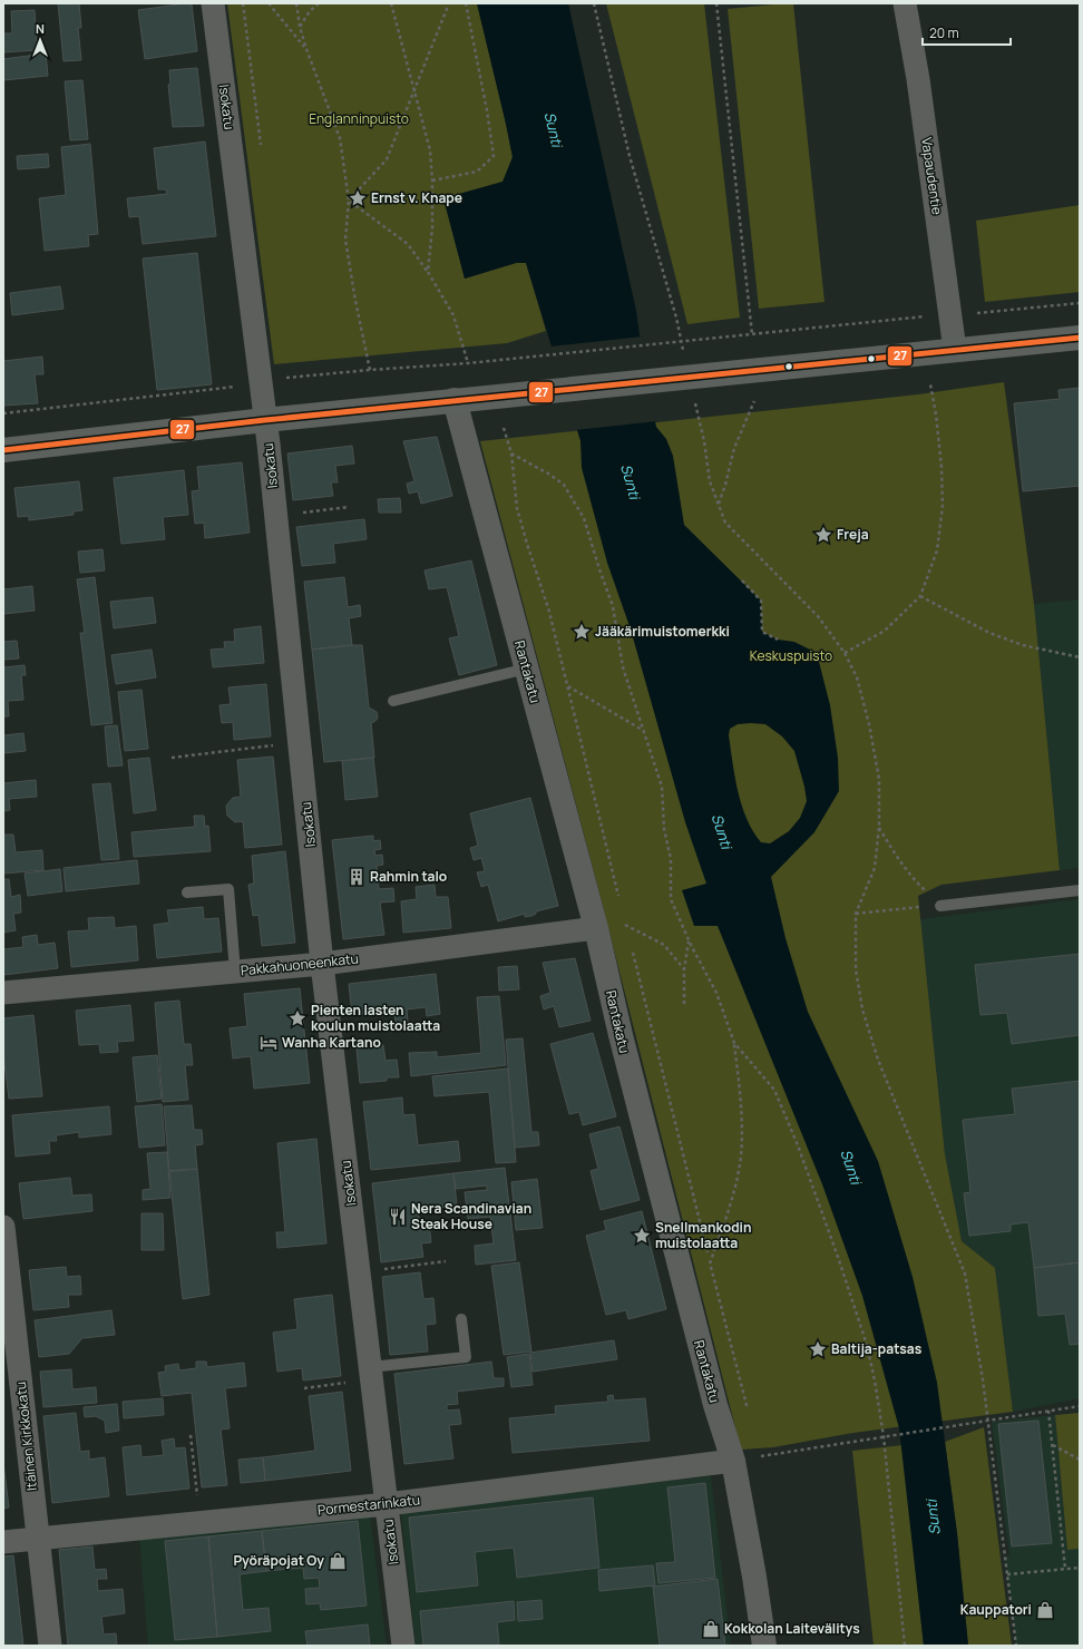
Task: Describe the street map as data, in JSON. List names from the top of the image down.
{
  "streets": {
    "street": [
      "Isokatu",
      "Vapaudentie",
      "Rantakatu",
      "Pakkahuoneenkatu",
      "Itäinen Kirkkokatu",
      "Pormestarinkatu"
    ]
  },
  "crossings": [
    ["Isokatu", "Pakkahuoneenkatu"],
    ["Isokatu", "Pormestarinkatu"],
    ["Rantakatu", "Pakkahuoneenkatu"],
    ["Rantakatu", "Pormestarinkatu"],
    ["Itäinen Kirkkokatu", "Pormestarinkatu"]
  ],
  "water": ["Sunti"],
  "parks": ["Englanninpuisto", "Keskuspuisto"],
  "places": {
    "place": [
      "Ernst v. Knape",
      "Freja",
      "Jääkärimuistomerkki",
      "Pienten lasten koulun muistolaatta",
      "Snellmankodin muistolaatta",
      "Baltija-patsas"
    ],
    "building": ["Rahmin talo"],
    "hotel": ["Wanha Kartano"],
    "restaurant": ["Nera Scandinavian Steak House"],
    "shop": ["Pyöräpojat Oy", "Kauppatori", "Kokkolan Laitevälitys"]
  },
  "lines": ["transit line 27"],
  "scale_bar": "20 m",
  "north": "top"
}
